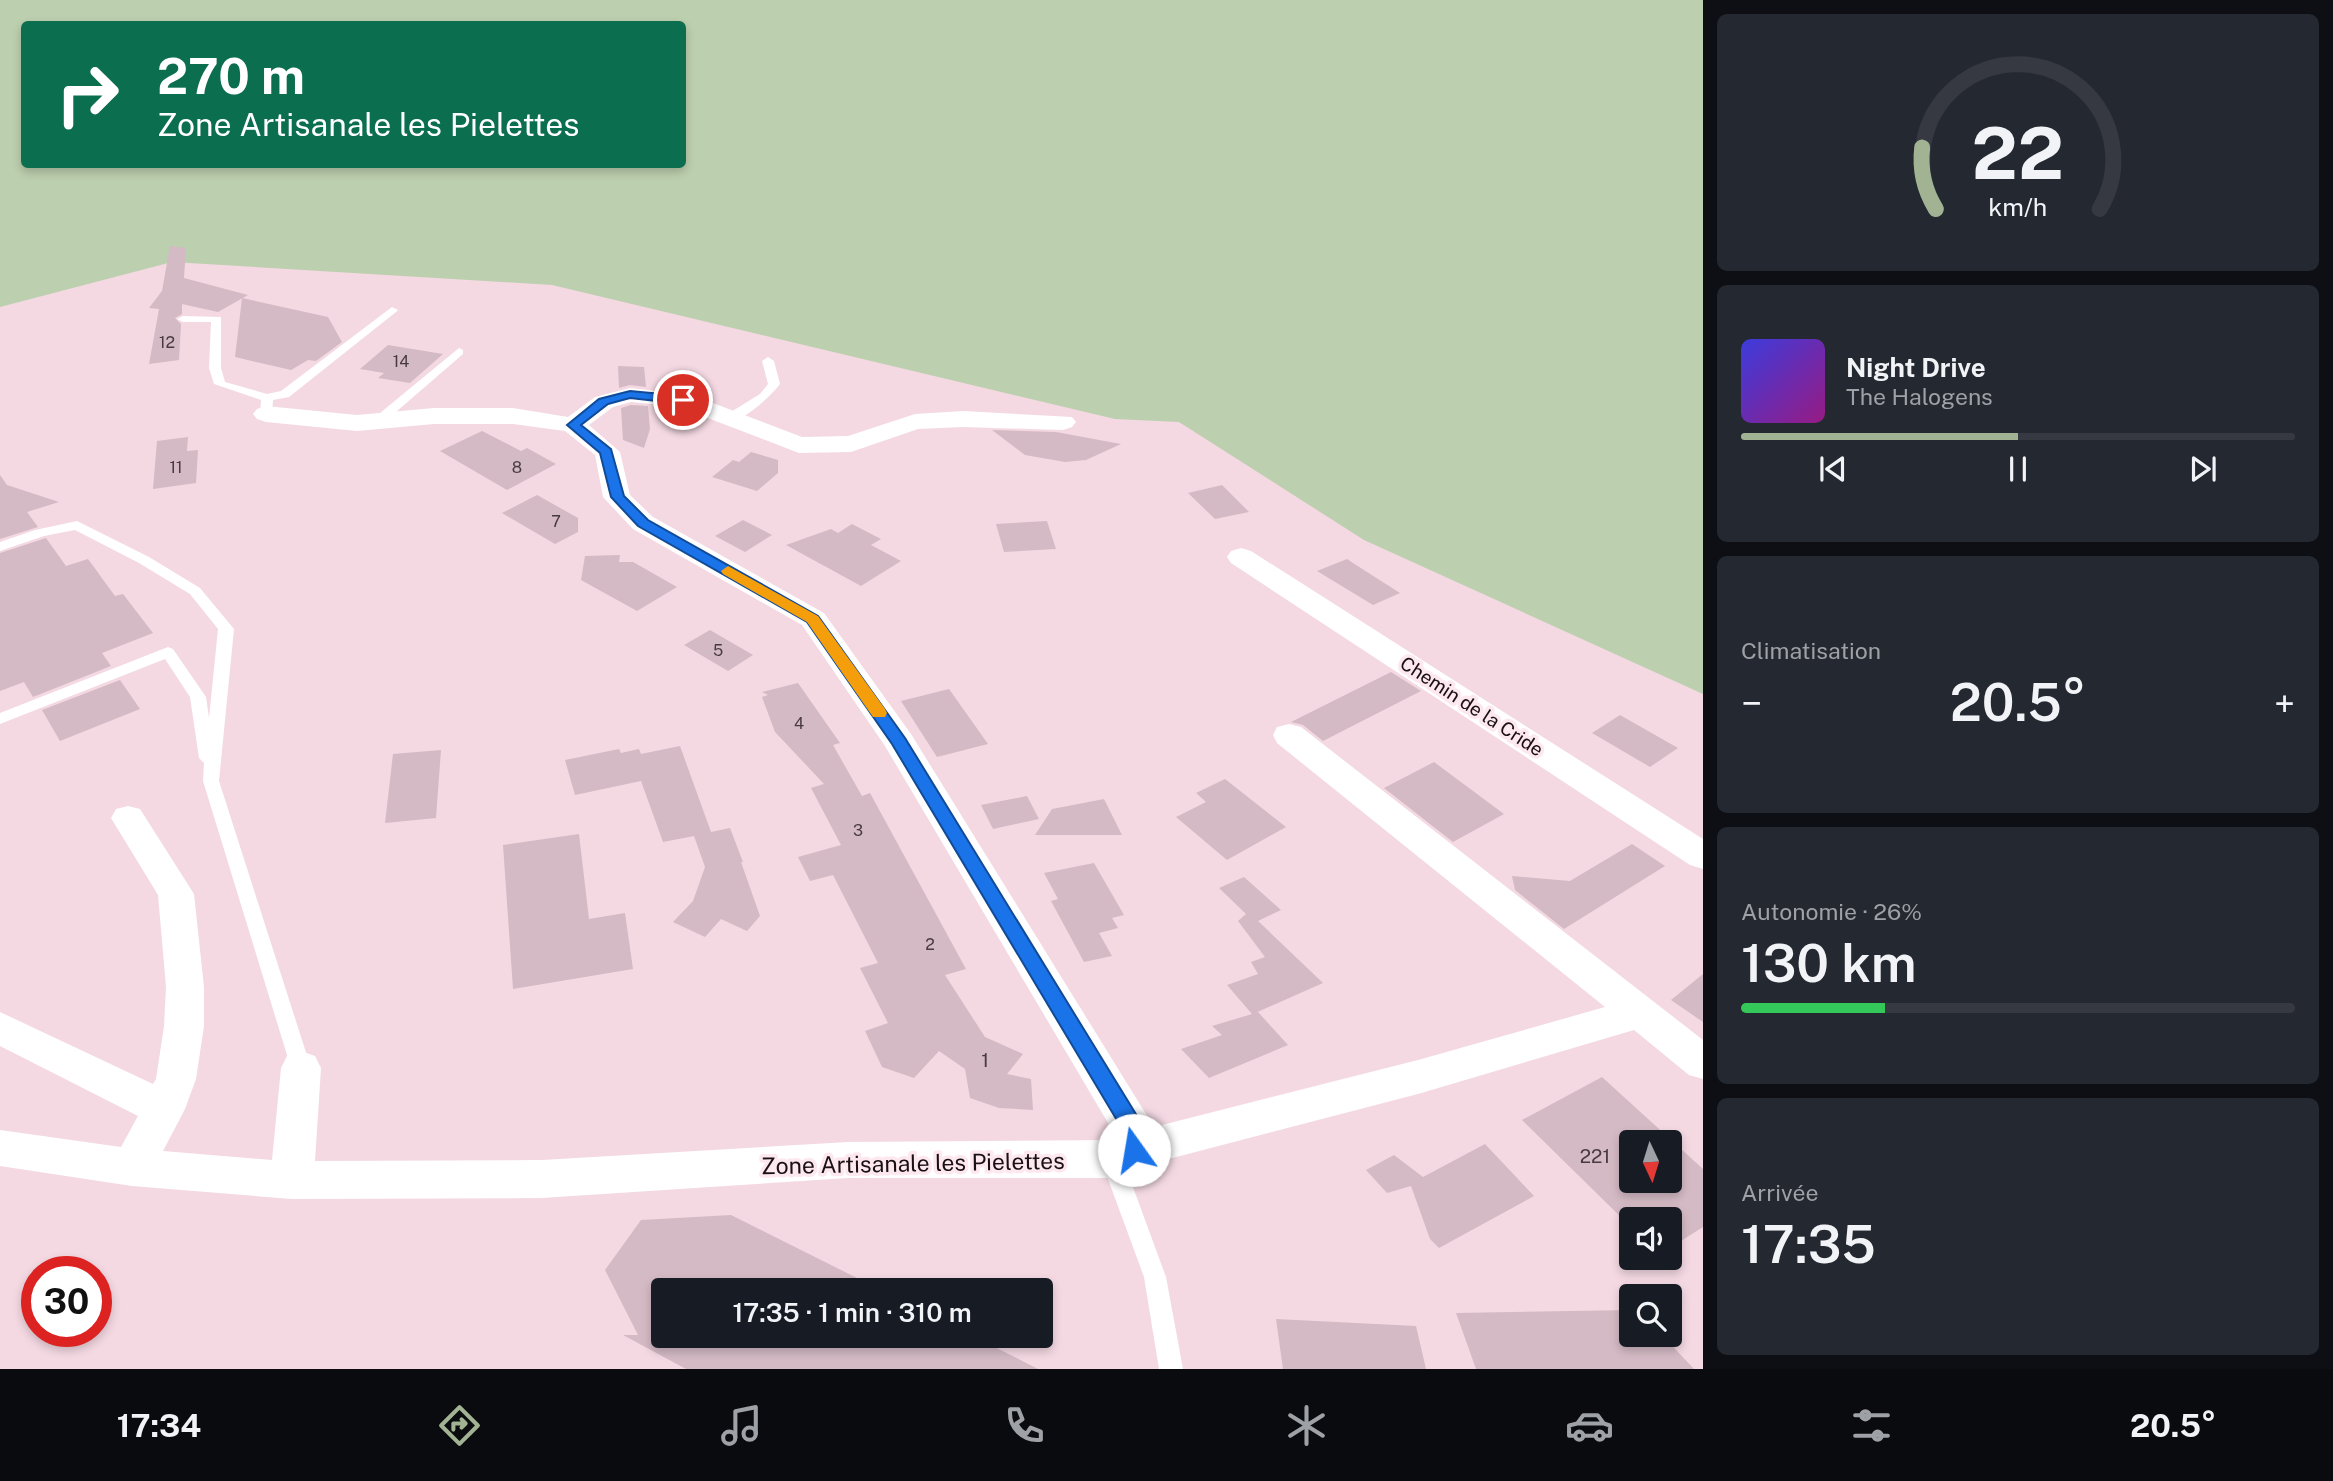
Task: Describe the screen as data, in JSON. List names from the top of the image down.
{
  "streets": {
    "street": ["Chemin de la Cride", "Zone Artisanale les Pielettes"]
  },
  "house_numbers": [
    "12",
    "14",
    "11",
    "8",
    "7",
    "5",
    "4",
    "3",
    "2",
    "1",
    "221"
  ],
  "north": "bottom",
  "page": {
    "turn": ["270 m", "Zone Artisanale les Pielettes"],
    "song": ["Night Drive", "The Halogens"],
    "tile": [
      "Climatisation",
      ["Autonomie · 26%", "130 km"],
      ["Arrivée", "17:35"]
    ],
    "heat": ["−", "20.5°", "+"],
    "limit": "30",
    "trip": "17:35 · 1 min · 310 m",
    "tabs": ["17:34", "20.5°"],
    "gauge": ["22", "km/h"]
  }
}
